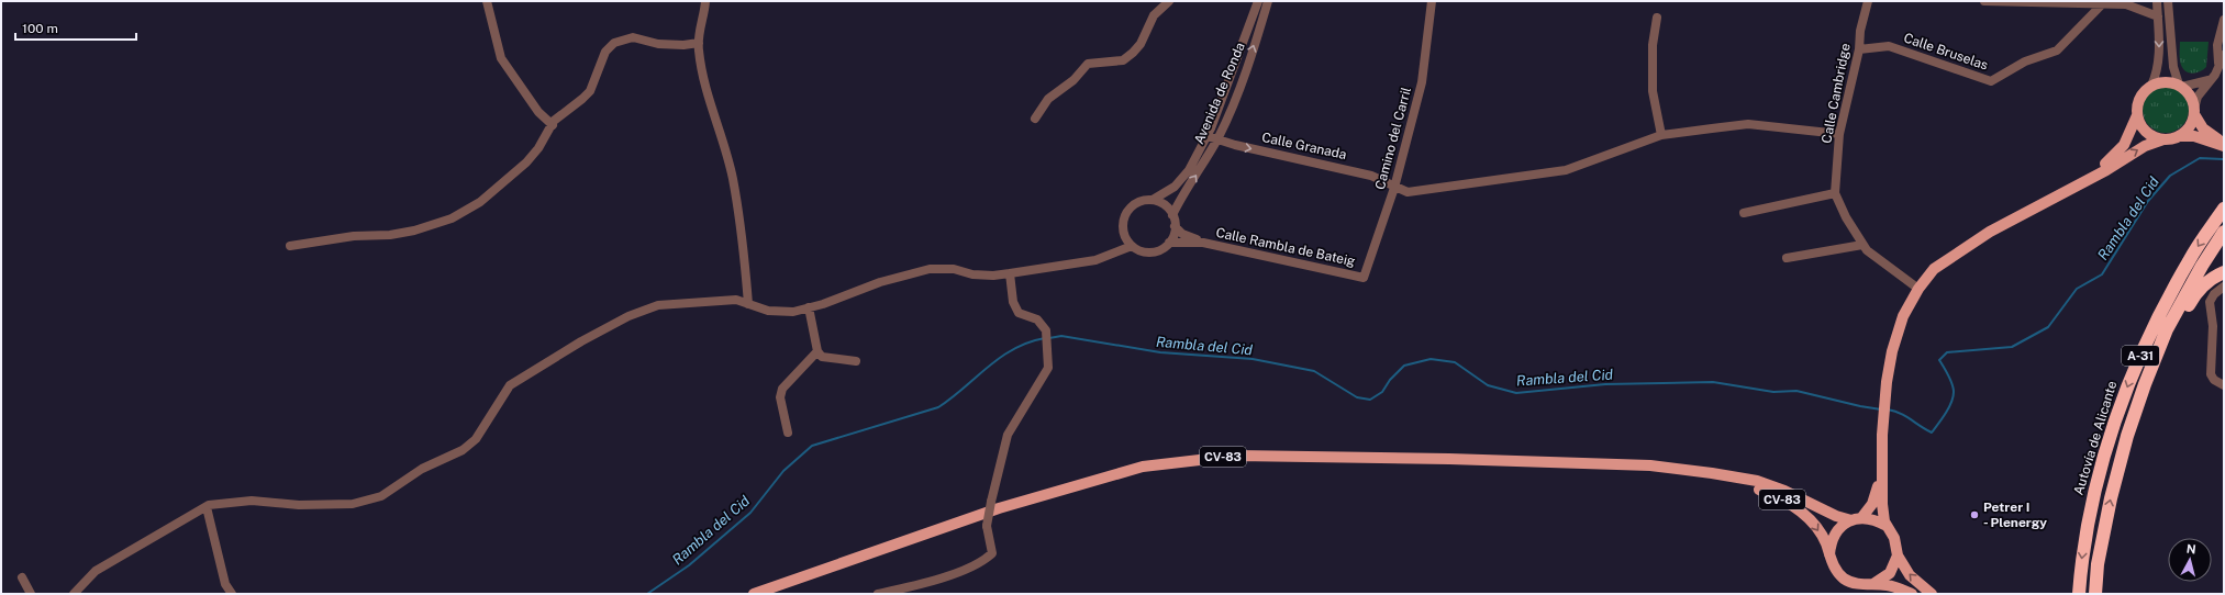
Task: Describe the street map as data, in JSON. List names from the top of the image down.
{
  "streets": {
    "highway": ["A-31", "Autovía de Alicante"],
    "main road": ["CV-83"],
    "street": [
      "Calle Bruselas",
      "Avenida de Ronda",
      "Calle Cambridge",
      "Camino del Carril",
      "Calle Granada",
      "Calle Rambla de Bateig"
    ]
  },
  "crossings": [
    ["Calle Bruselas", "Calle Cambridge"],
    ["Avenida de Ronda", "Calle Granada"],
    ["Avenida de Ronda", "Calle Rambla de Bateig"],
    ["Calle Cambridge", "Calle Granada"],
    ["Camino del Carril", "Calle Granada"],
    ["Camino del Carril", "Calle Rambla de Bateig"]
  ],
  "water": ["Rambla del Cid"],
  "places": ["Petrer I - Plenergy"],
  "scale_bar": "100 m",
  "north": "top"
}
